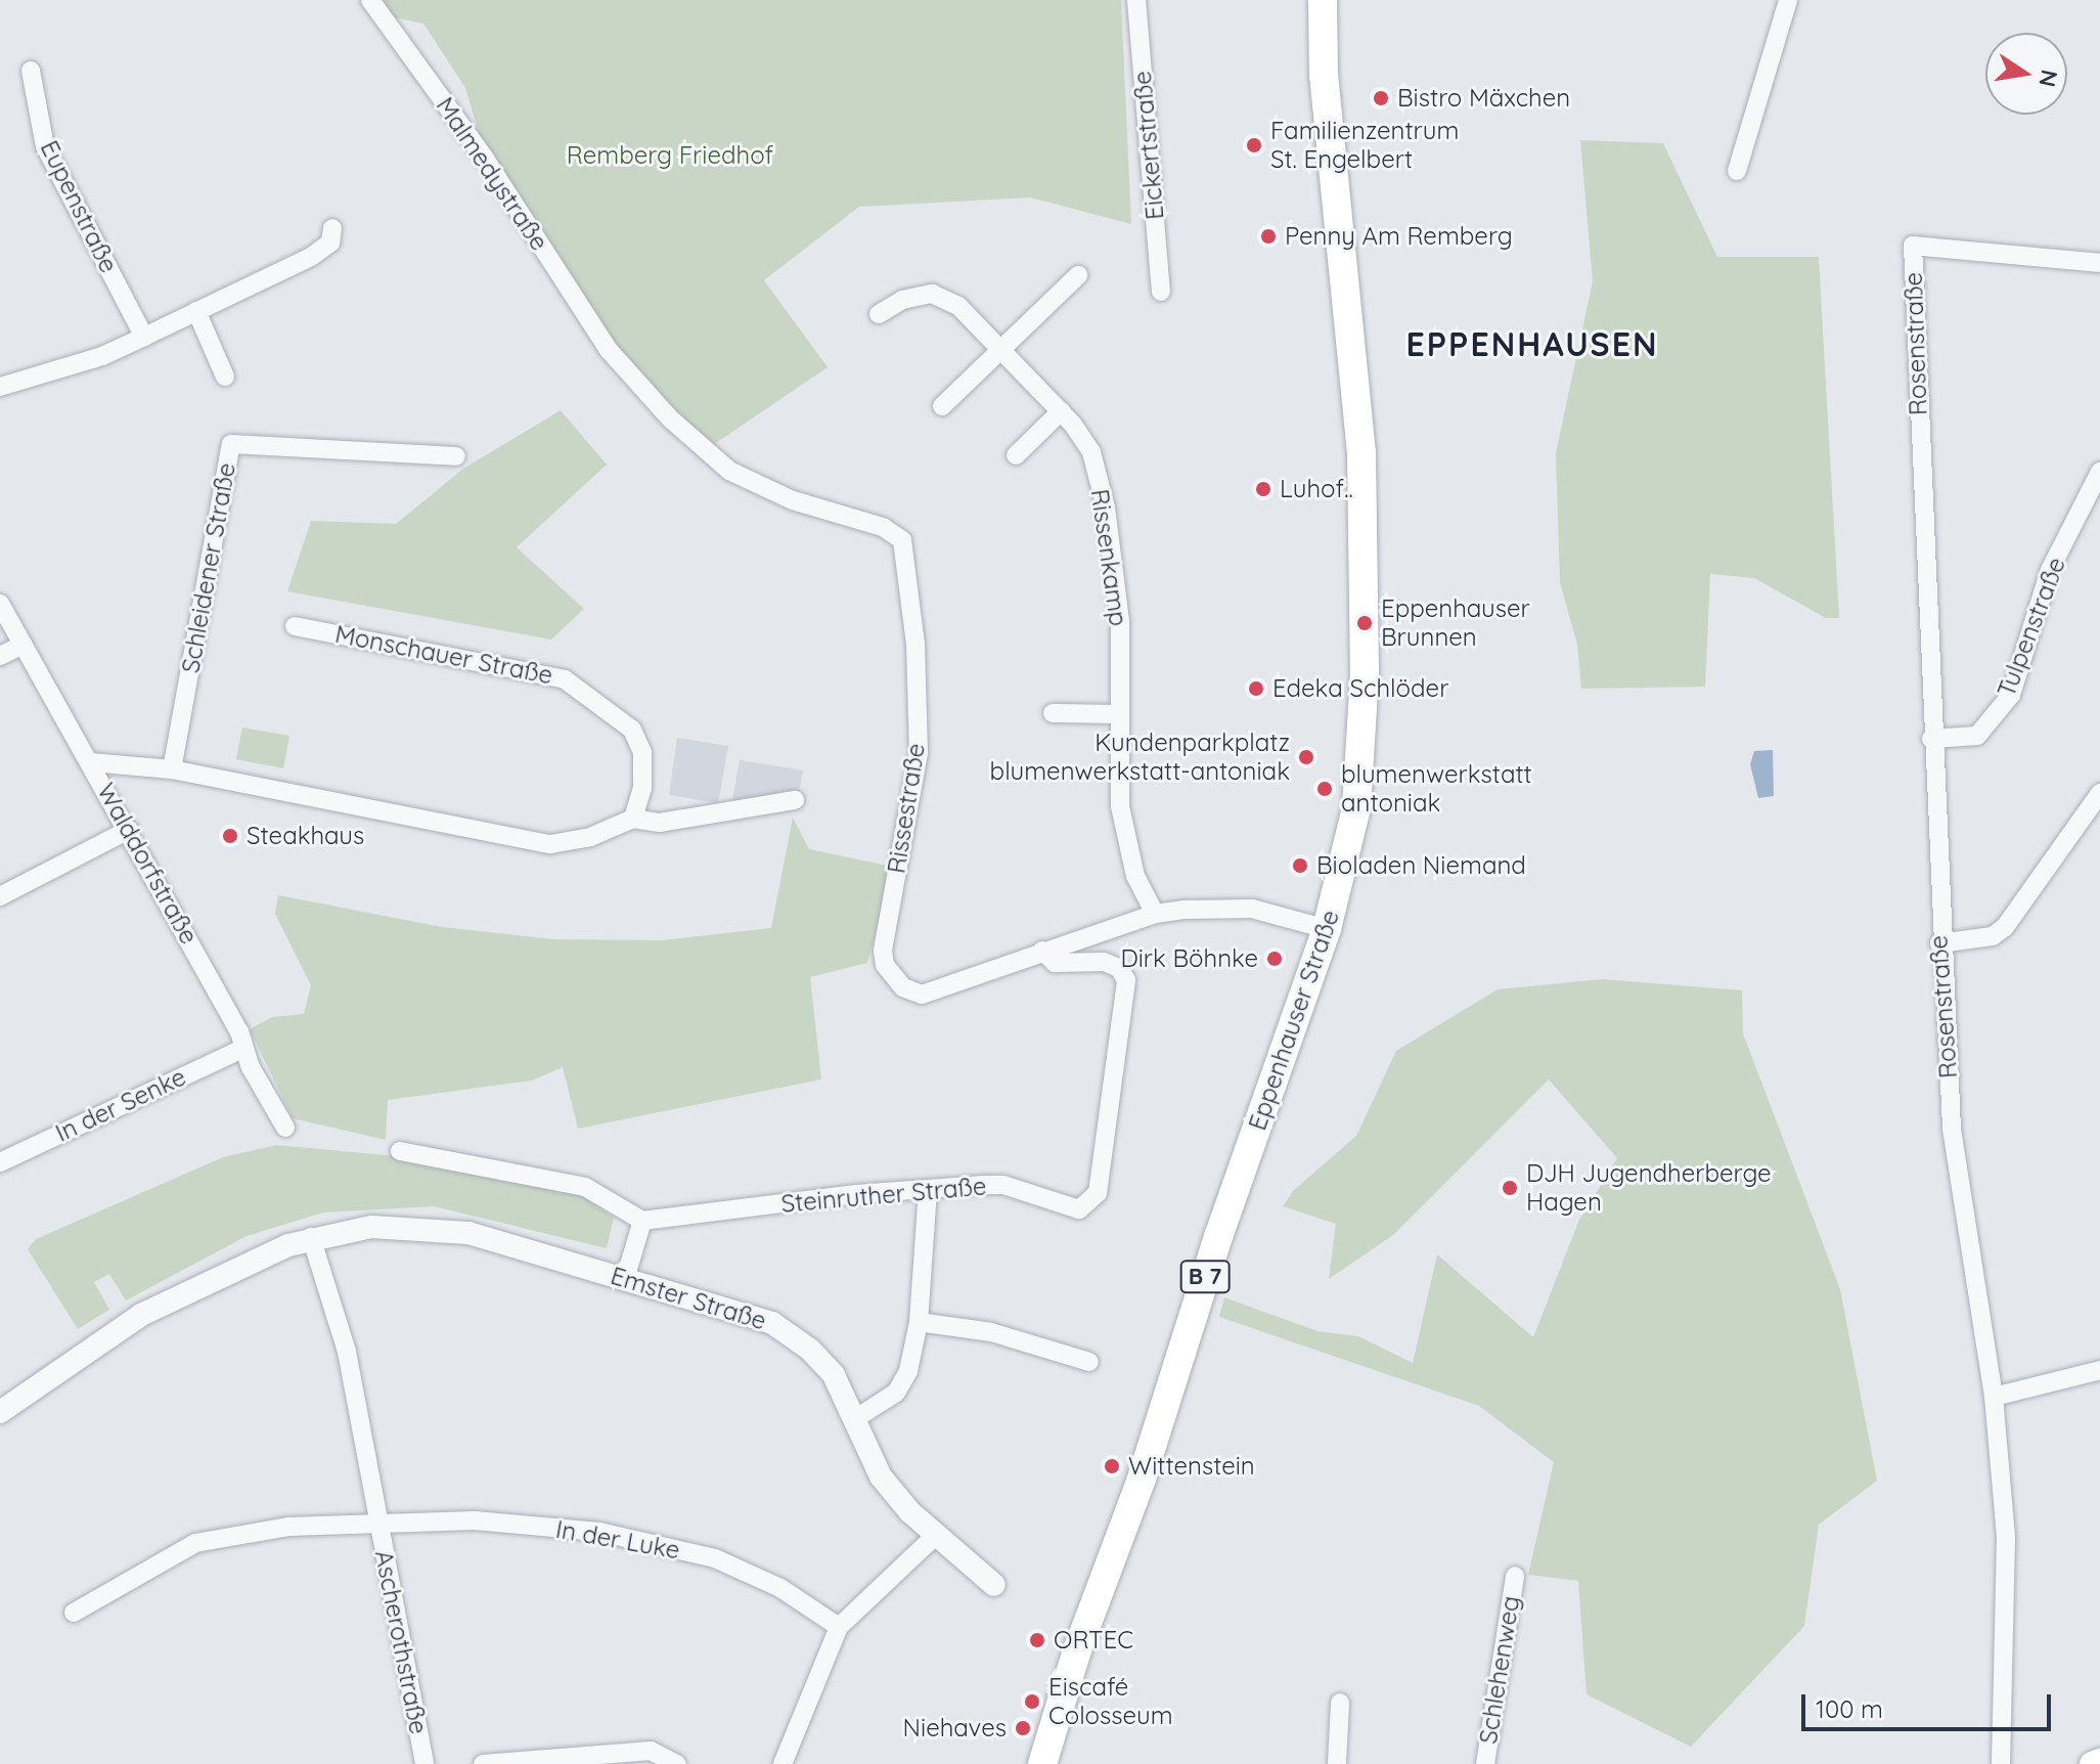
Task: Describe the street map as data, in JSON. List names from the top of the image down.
{
  "streets": {
    "main road": ["Eppenhauser Straße", "B 7"],
    "street": [
      "Eickertstraße",
      "Malmedystraße",
      "Eupenstraße",
      "Rosenstraße",
      "Rissenkamp",
      "Schleidener Straße",
      "Tulpenstraße",
      "Monschauer Straße",
      "Rissestraße",
      "Walddorfstraße",
      "In der Senke",
      "Steinruther Straße",
      "Emster Straße",
      "In der Luke",
      "Ascherothstraße",
      "Schlehenweg"
    ]
  },
  "crossings": [
    ["Malmedystraße", "Rissestraße"],
    ["Rosenstraße", "Tulpenstraße"],
    ["Rissenkamp", "Rissestraße"],
    ["Rissestraße", "Eppenhauser Straße"],
    ["Rissestraße", "Steinruther Straße"],
    ["Walddorfstraße", "In der Senke"],
    ["In der Luke", "Ascherothstraße"]
  ],
  "districts": ["EPPENHAUSEN"],
  "parks": ["Remberg Friedhof"],
  "places": [
    "Bistro Mäxchen",
    "Familienzentrum St. Engelbert",
    "Penny Am Remberg",
    "Luhof..",
    "Eppenhauser Brunnen",
    "Edeka Schlöder",
    "Kundenparkplatz blumenwerkstatt-antoniak",
    "blumenwerkstatt antoniak",
    "Steakhaus",
    "Bioladen Niemand",
    "Dirk Böhnke",
    "DJH Jugendherberge Hagen",
    "Wittenstein",
    "ORTEC",
    "Eiscafé Colosseum",
    "Niehaves"
  ],
  "scale_bar": "100 m",
  "north": "right"
}
